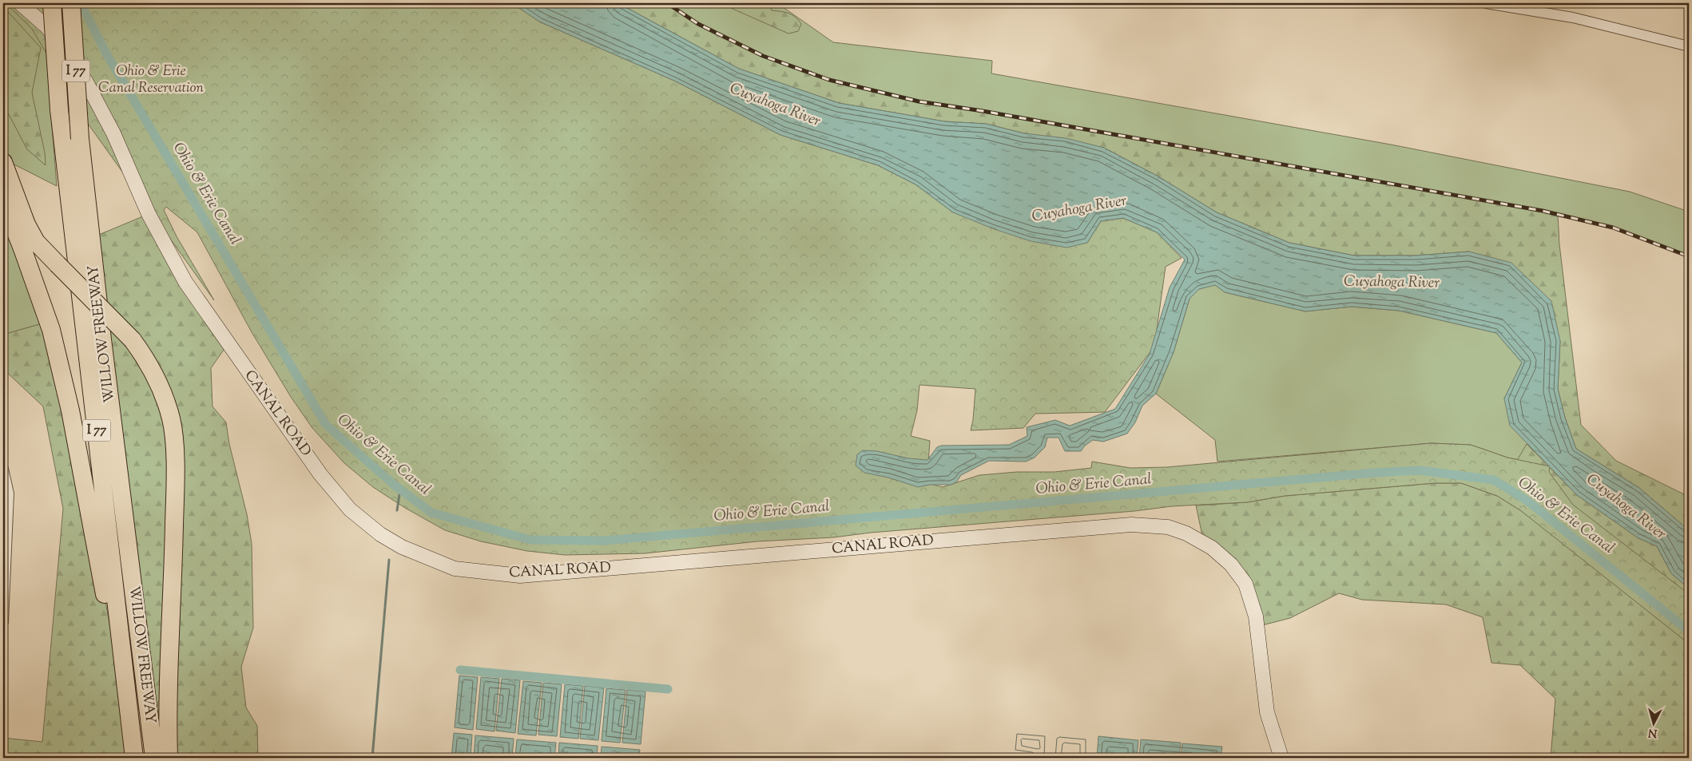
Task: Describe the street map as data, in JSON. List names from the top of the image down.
{
  "streets": {
    "highway": ["I 77", "WILLOW FREEWAY"],
    "street": ["CANAL ROAD"]
  },
  "water": ["Cuyahoga River", "Ohio & Erie Canal"],
  "parks": ["Ohio & Erie Canal Reservation"],
  "north": "bottom"
}
